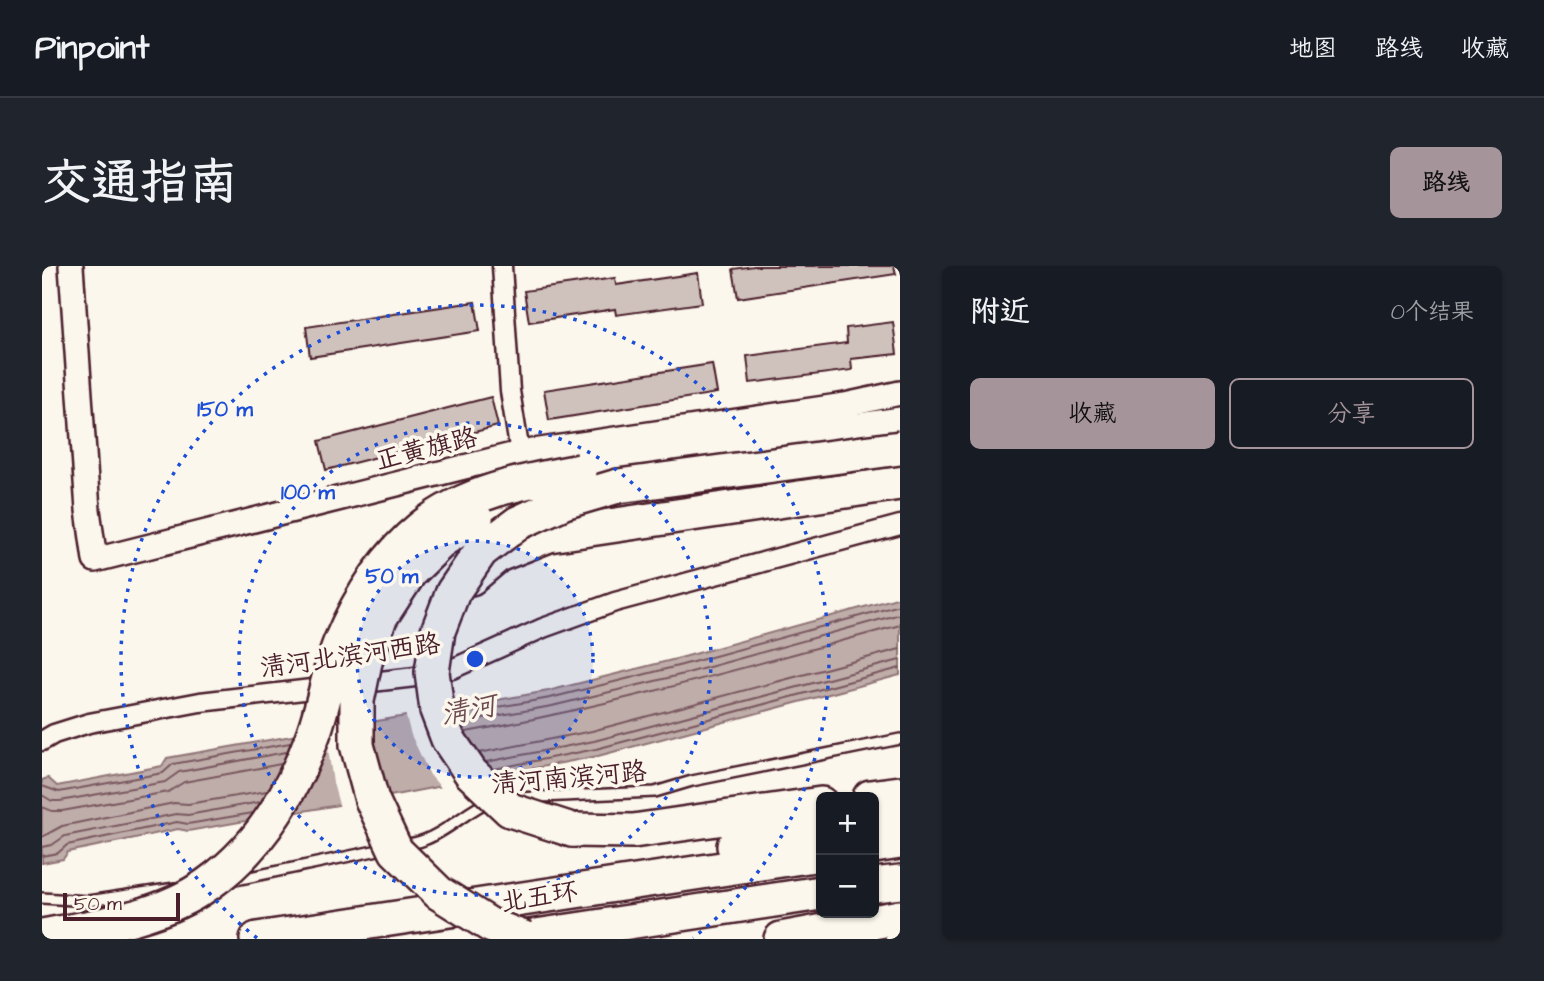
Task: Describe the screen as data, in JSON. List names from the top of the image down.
{
  "streets": {
    "highway": ["北五环"],
    "street": ["正黄旗路", "清河北滨河西路"],
    "lane": ["清河南滨河路"]
  },
  "water": ["清河"],
  "scale_bar": "50 m",
  "page": {
    "header": "Pinpoint",
    "nav": ["地图", "路线", "收藏"],
    "title": "交通指南",
    "buttons": [
      "路线",
      ["收藏", "分享"]
    ],
    "heading": ["附近", "0个结果"],
    "map_buttons": ["+", "−"],
    "scale": "50 m"
  },
  "rings": ["150 m", "100 m", "50 m"]
}
